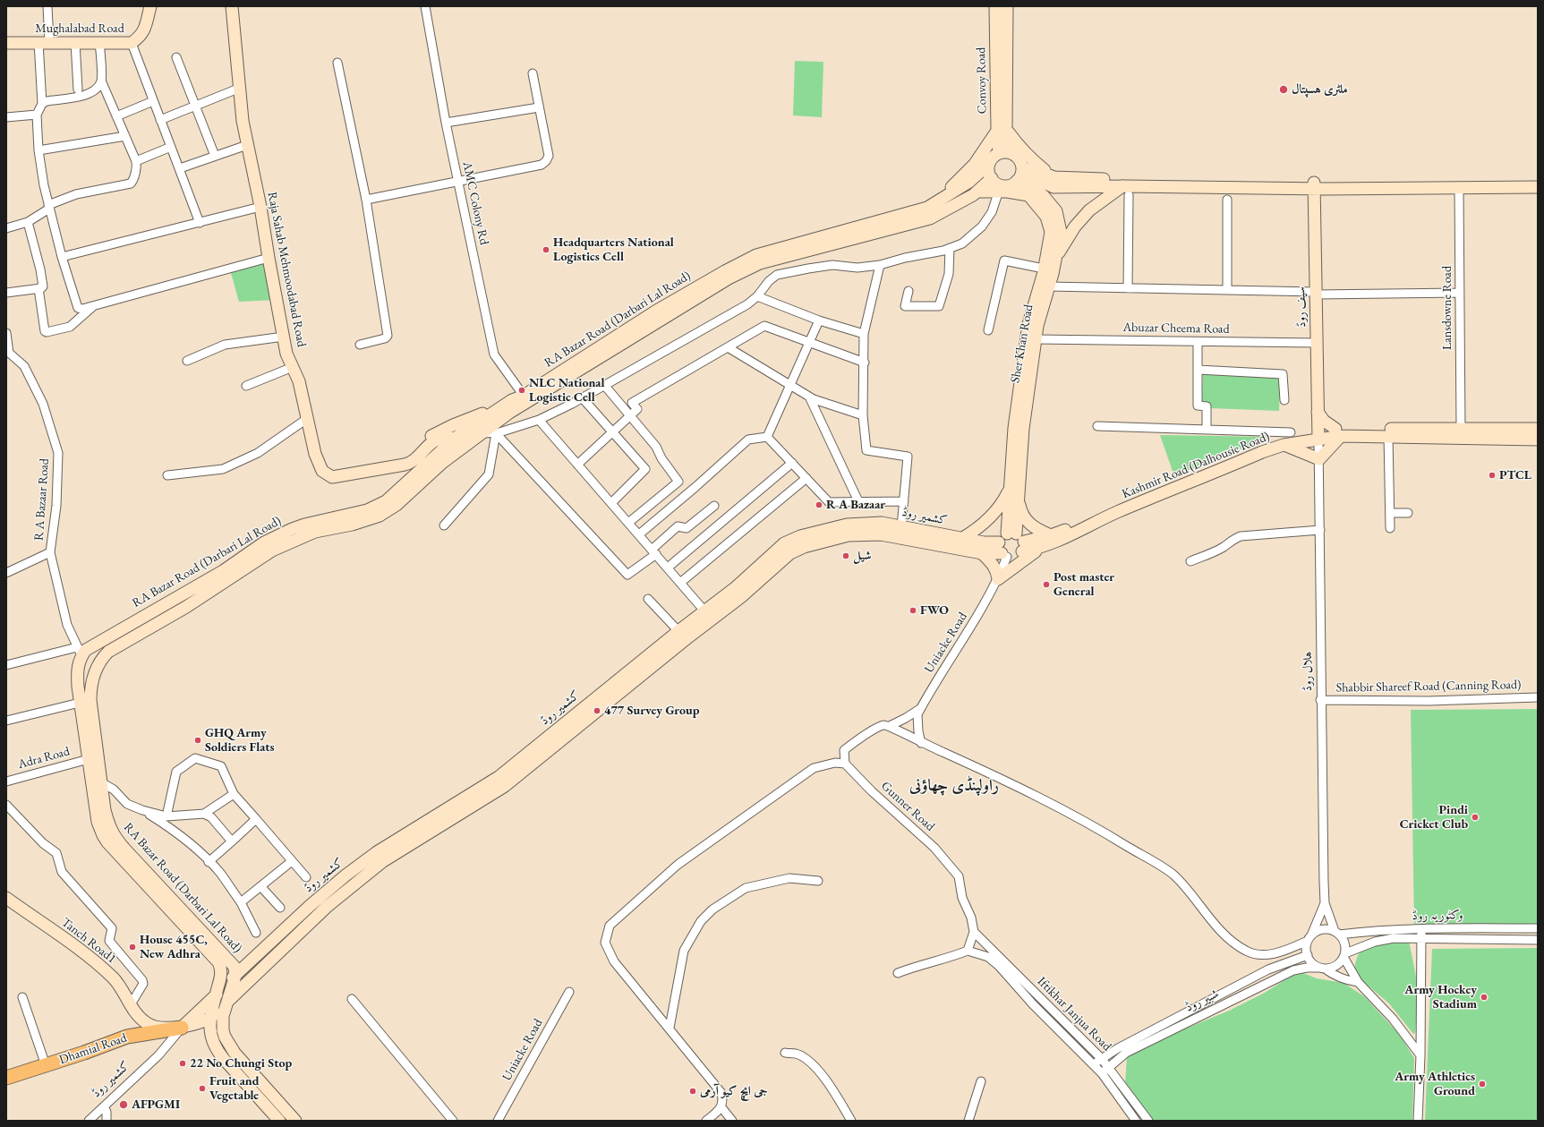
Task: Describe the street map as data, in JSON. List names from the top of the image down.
{
  "streets": {
    "main road": ["Dhamial Road"],
    "street": [
      "Mughalabad Road",
      "Convoy Road",
      "AMC Colony Rd",
      "Raja Sahab Mehmoodabad Road",
      "سیف روڈ",
      "Lansdowne Road",
      "RA Bazar Road (Darbari Lal Road)",
      "Abuzar Cheema Road",
      "Sher Khan Road",
      "Kashmir Road (Dalhousie Road)",
      "R A Bazaar Road",
      "کشمیر روڈ",
      "Uniacke Road",
      "ہلال روڈ",
      "Shabbir Shareef Road (Canning Road)",
      "Adra Road",
      "Gunner Road",
      "وکٹوریہ روڈ",
      "Tanch Road1",
      "شبیر روڈ",
      "Iftikhar Janjua Road"
    ]
  },
  "crossings": [
    ["Convoy Road", "RA Bazar Road (Darbari Lal Road)"],
    ["Convoy Road", "Sher Khan Road"],
    ["AMC Colony Rd", "RA Bazar Road (Darbari Lal Road)"],
    ["سیف روڈ", "Abuzar Cheema Road"],
    ["سیف روڈ", "Kashmir Road (Dalhousie Road)"],
    ["سیف روڈ", "ہلال روڈ"],
    ["Lansdowne Road", "Kashmir Road (Dalhousie Road)"],
    ["RA Bazar Road (Darbari Lal Road)", "Sher Khan Road"],
    ["RA Bazar Road (Darbari Lal Road)", "R A Bazaar Road"],
    ["RA Bazar Road (Darbari Lal Road)", "کشمیر روڈ"],
    ["RA Bazar Road (Darbari Lal Road)", "Adra Road"],
    ["Abuzar Cheema Road", "Sher Khan Road"],
    ["Sher Khan Road", "Kashmir Road (Dalhousie Road)"],
    ["Kashmir Road (Dalhousie Road)", "ہلال روڈ"],
    ["کشمیر روڈ", "Uniacke Road"],
    ["کشمیر روڈ", "Tanch Road1"],
    ["کشمیر روڈ", "Dhamial Road"],
    ["ہلال روڈ", "Shabbir Shareef Road (Canning Road)"],
    ["ہلال روڈ", "وکٹوریہ روڈ"],
    ["ہلال روڈ", "شبیر روڈ"],
    ["Gunner Road", "Iftikhar Janjua Road"],
    ["وکٹوریہ روڈ", "شبیر روڈ"],
    ["Tanch Road1", "Dhamial Road"],
    ["شبیر روڈ", "Iftikhar Janjua Road"]
  ],
  "districts": ["راولپنڈی چھاؤنی"],
  "places": [
    "ملٹری ہسپتال",
    "Headquarters National Logistics Cell",
    "NLC National Logistic Cell",
    "PTCL",
    "R A Bazaar",
    "شیل",
    "Post master General",
    "FWO",
    "477 Survey Group",
    "GHQ Army Soldiers Flats",
    "Pindi Cricket Club",
    "House 455C, New Adhra",
    "Army Hockey Stadium",
    "22 No Chungi Stop",
    "Army Athletics Ground",
    "Fruit and Vegetable",
    "جی ایچ کیو آرمی",
    "AFPGMI"
  ]
}
